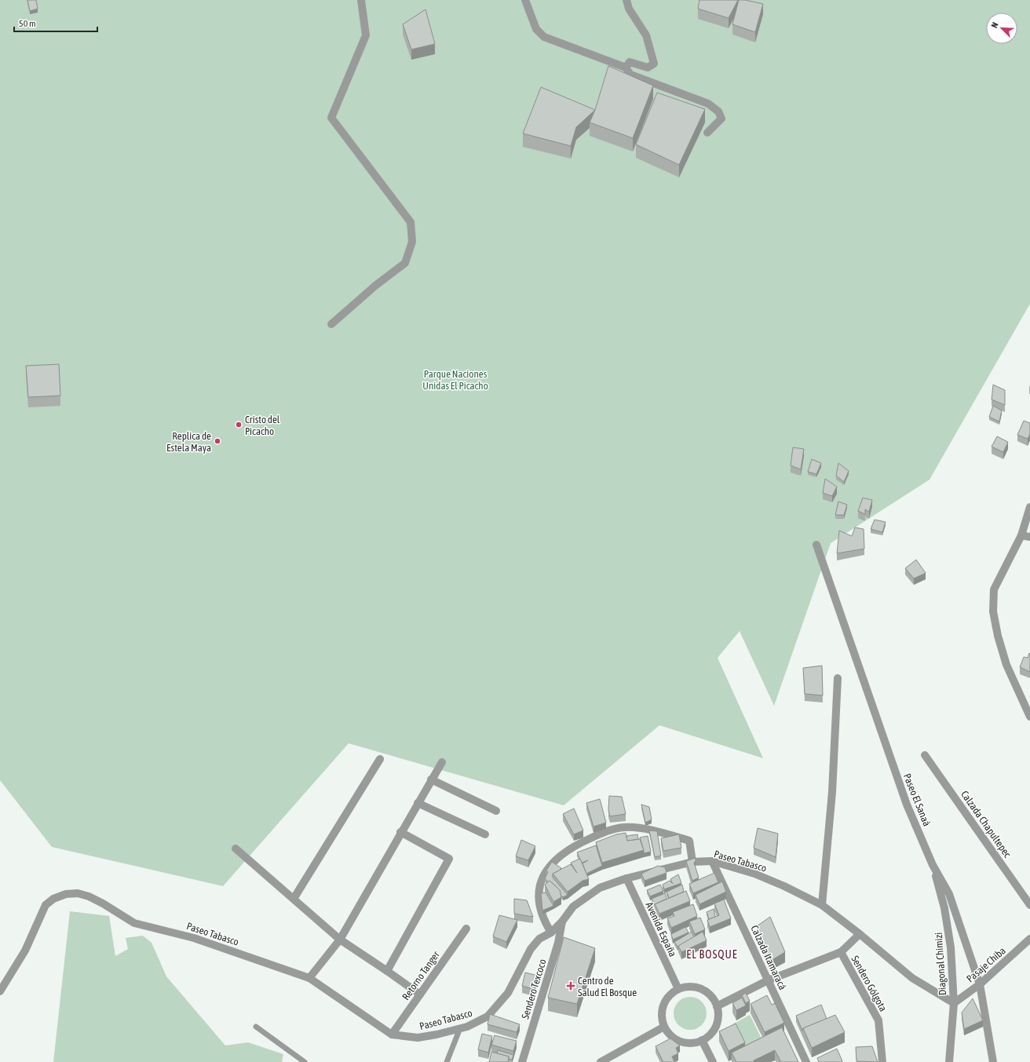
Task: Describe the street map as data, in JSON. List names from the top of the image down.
{
  "streets": {
    "street": [
      "Paseo El Sanaá",
      "Calzada Chapultepec",
      "Paseo Tabasco",
      "Avenida España",
      "Calzada Itamaracá",
      "Diagonal Chimizi",
      "Pasaje Chiba",
      "Retorno Tanger",
      "Sendero Gólgota",
      "Sendero Texcoco"
    ]
  },
  "crossings": [
    ["Paseo El Sanaá", "Diagonal Chimizi"],
    ["Paseo El Sanaá", "Pasaje Chiba"],
    ["Paseo Tabasco", "Avenida España"],
    ["Paseo Tabasco", "Calzada Itamaracá"],
    ["Paseo Tabasco", "Diagonal Chimizi"],
    ["Paseo Tabasco", "Pasaje Chiba"],
    ["Paseo Tabasco", "Retorno Tanger"],
    ["Paseo Tabasco", "Sendero Texcoco"],
    ["Diagonal Chimizi", "Pasaje Chiba"]
  ],
  "districts": ["EL BOSQUE"],
  "parks": ["Parque Naciones Unidas El Picacho"],
  "places": {
    "other": ["Cristo del Picacho", "Replica de Estela Maya"],
    "health": ["Centro de Salud El Bosque"]
  },
  "scale_bar": "50 m",
  "north": "top left"
}
